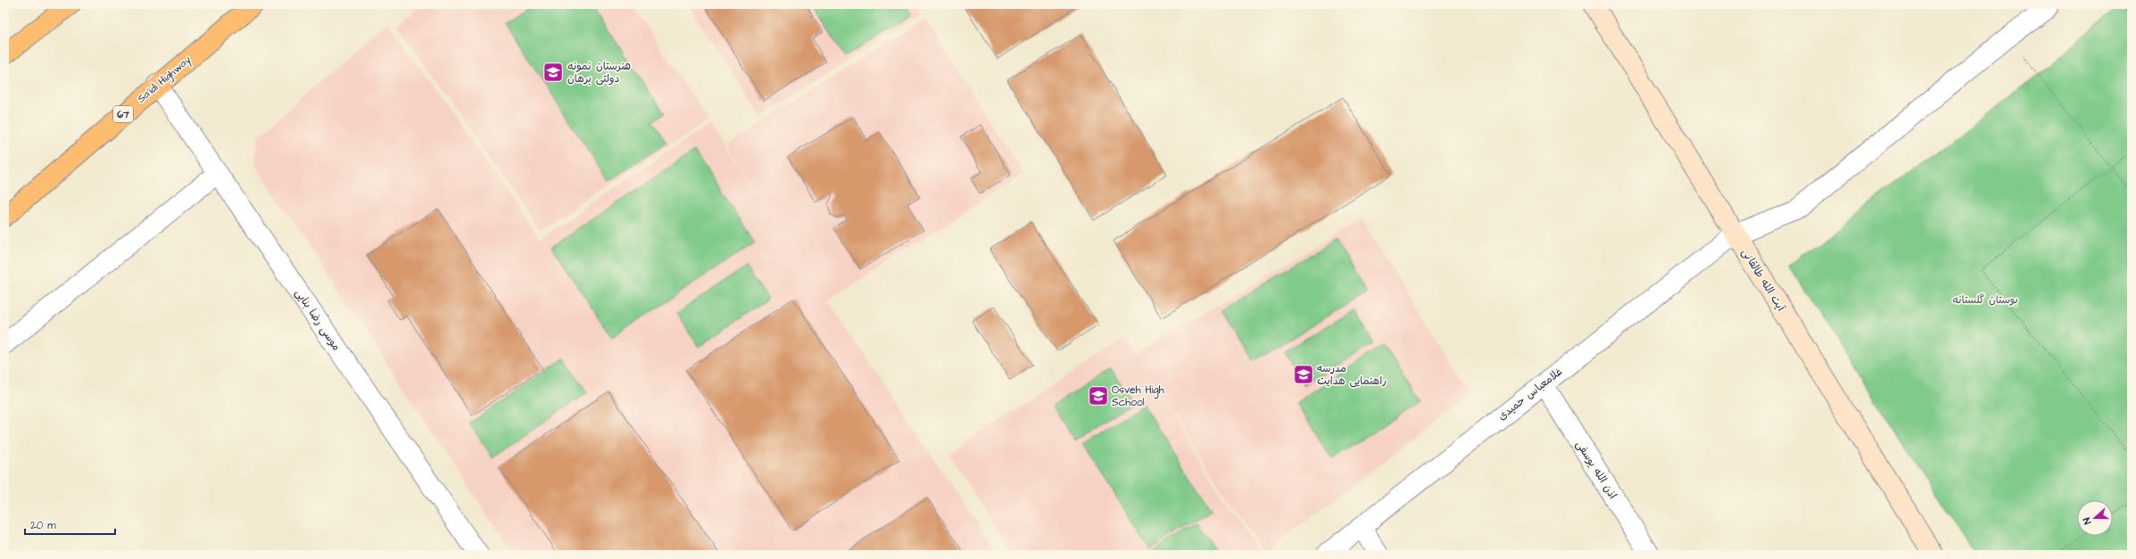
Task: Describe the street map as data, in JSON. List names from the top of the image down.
{
  "streets": {
    "highway": ["Sa'idi Highway", "67"],
    "main road": ["آیت الله طالقانی"],
    "street": ["موسی رضا بنایی", "غلامعباس حمیدی", "اذن الله یوسفی"]
  },
  "crossings": [
    ["Sa'idi Highway", "موسی رضا بنایی"],
    ["آیت الله طالقانی", "غلامعباس حمیدی"],
    ["غلامعباس حمیدی", "اذن الله یوسفی"]
  ],
  "parks": ["بوستان گلستانه"],
  "places": {
    "school or university": ["هنرستان نمونه دولتی برهان", "مدرسه راهنمایی هدایت", "Osveh High School"]
  },
  "scale_bar": "20 m",
  "north": "left"
}
